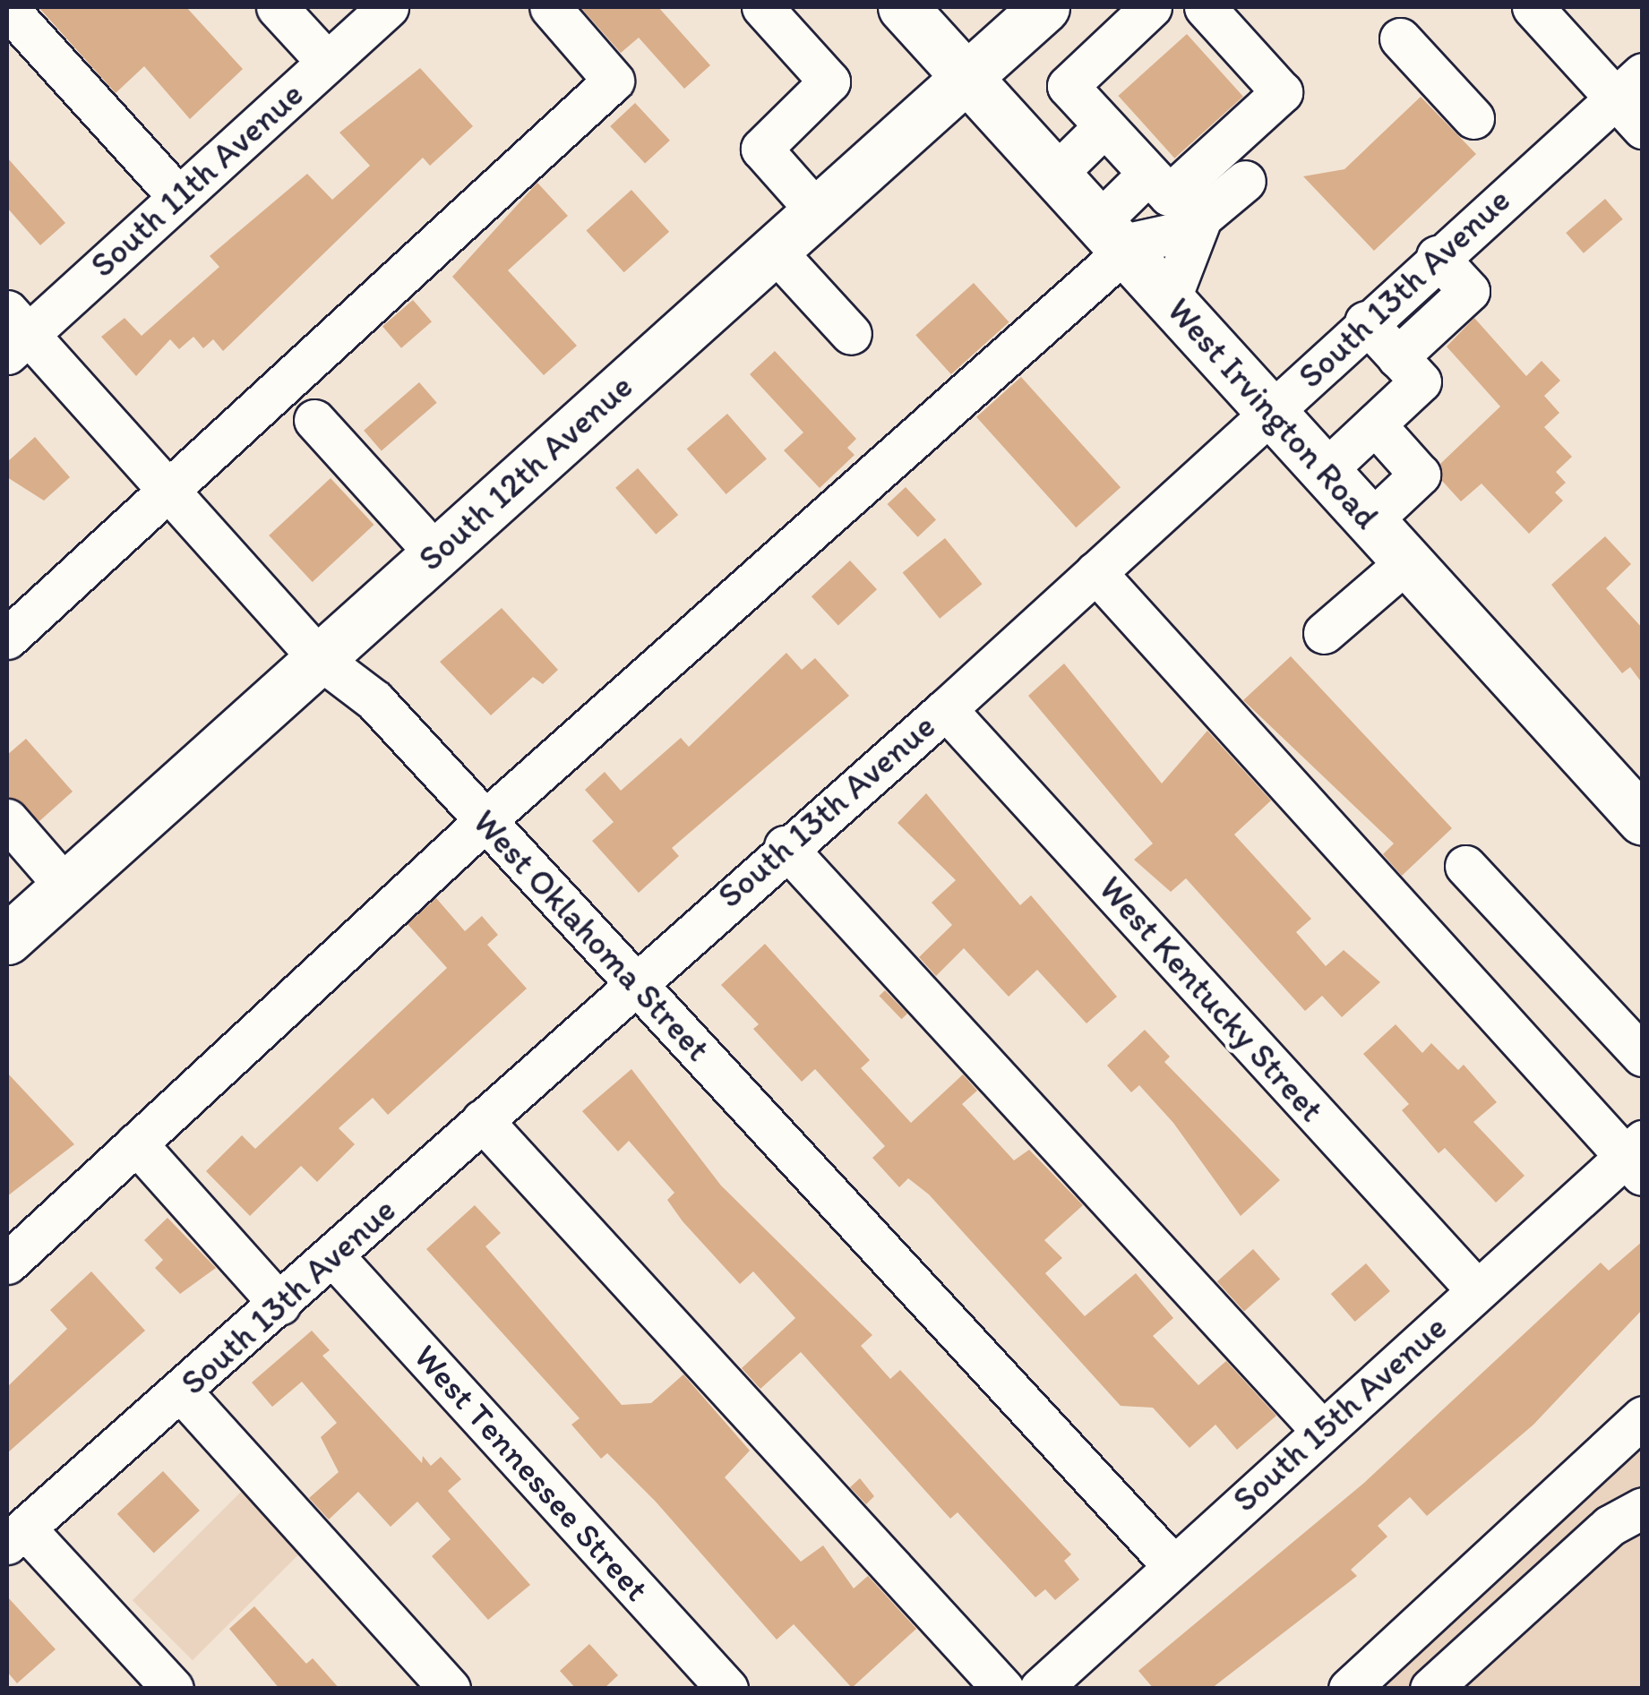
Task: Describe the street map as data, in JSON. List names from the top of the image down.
{
  "streets": {
    "main road": ["West Irvington Road", "South 12th Avenue"],
    "street": [
      "South 11th Avenue",
      "South 13th Avenue",
      "West Oklahoma Street",
      "West Kentucky Street",
      "South 15th Avenue",
      "West Tennessee Street"
    ]
  },
  "crossings": [
    ["South 11th Avenue", "West Oklahoma Street"],
    ["South 13th Avenue", "West Irvington Road"],
    ["South 13th Avenue", "West Oklahoma Street"],
    ["South 13th Avenue", "West Kentucky Street"],
    ["South 13th Avenue", "West Tennessee Street"],
    ["West Irvington Road", "South 12th Avenue"],
    ["South 12th Avenue", "West Oklahoma Street"],
    ["West Oklahoma Street", "South 15th Avenue"],
    ["West Kentucky Street", "South 15th Avenue"]
  ]
}
